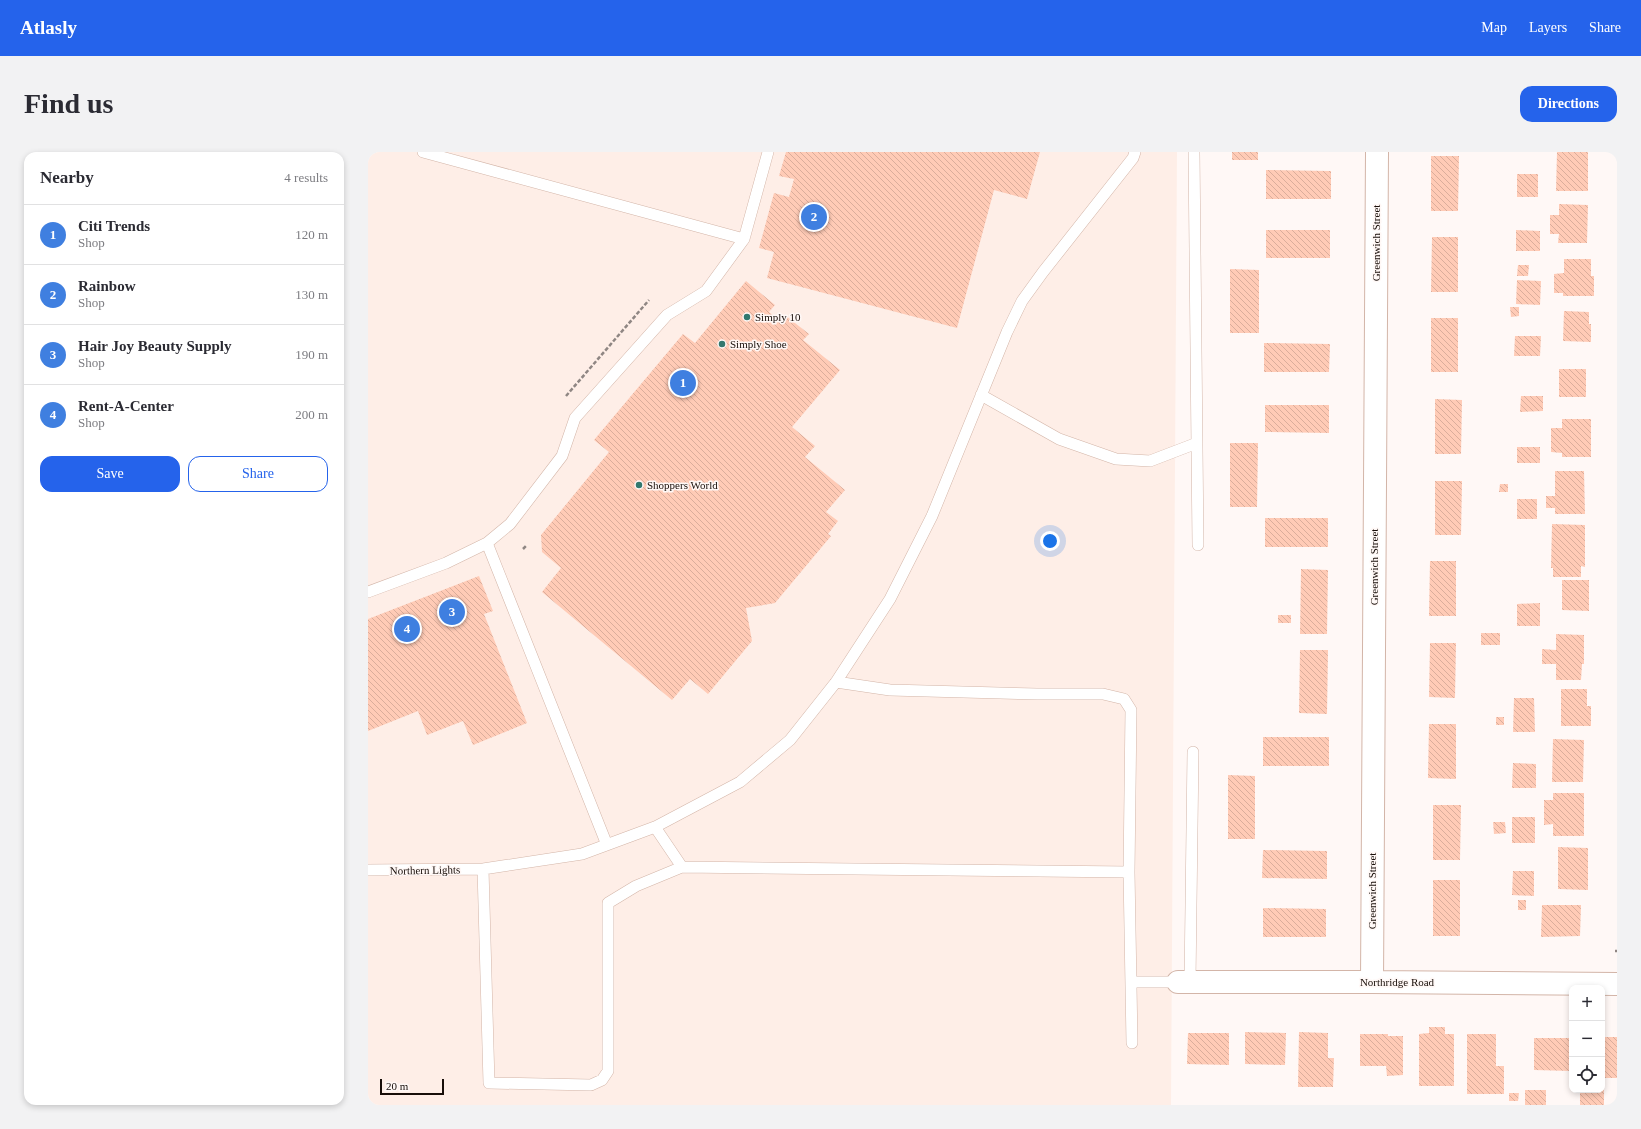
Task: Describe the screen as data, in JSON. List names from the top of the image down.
{
  "streets": {
    "street": ["Greenwich Street", "Northridge Road"],
    "lane": ["Northern Lights"]
  },
  "crossings": [
    ["Greenwich Street", "Northridge Road"]
  ],
  "places": ["Simply 10", "Simply Shoe", "Shoppers World"],
  "scale_bar": "20 m",
  "page": {
    "header": "Atlasly",
    "nav": ["Map", "Layers", "Share"],
    "buttons": [
      "Directions",
      ["Save", "Share"]
    ],
    "title": "Find us",
    "heading": ["Nearby", "4 results"],
    "pins": [
      "2",
      "1",
      "3",
      "4"
    ],
    "list": [
      {
        "mark": "1",
        "name": "Citi Trends",
        "note": "Shop",
        "value": "120 m"
      },
      {
        "mark": "2",
        "name": "Rainbow",
        "note": "Shop",
        "value": "130 m"
      },
      {
        "mark": "3",
        "name": "Hair Joy Beauty Supply",
        "note": "Shop",
        "value": "190 m"
      },
      {
        "mark": "4",
        "name": "Rent-A-Center",
        "note": "Shop",
        "value": "200 m"
      }
    ],
    "map_buttons": ["+", "−"],
    "scale": "20 m"
  }
}
